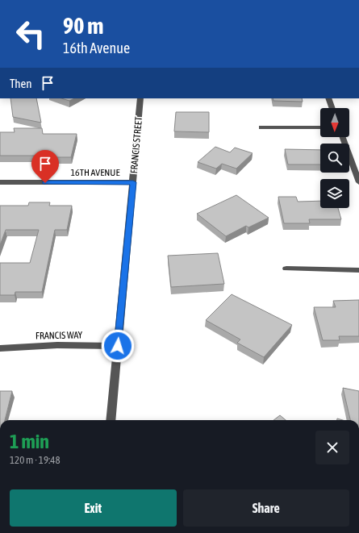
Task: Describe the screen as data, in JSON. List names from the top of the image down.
{
  "streets": {
    "street": ["FRANCIS STREET", "16TH AVENUE", "FRANCIS WAY"]
  },
  "crossings": [
    ["FRANCIS STREET", "16TH AVENUE"],
    ["FRANCIS STREET", "FRANCIS WAY"]
  ],
  "north": "bottom",
  "page": {
    "turn": ["90 m", "16th Avenue"],
    "then": "Then",
    "heading": ["1 min", "120 m · 19:48"],
    "buttons": ["Exit", "Share"]
  }
}
